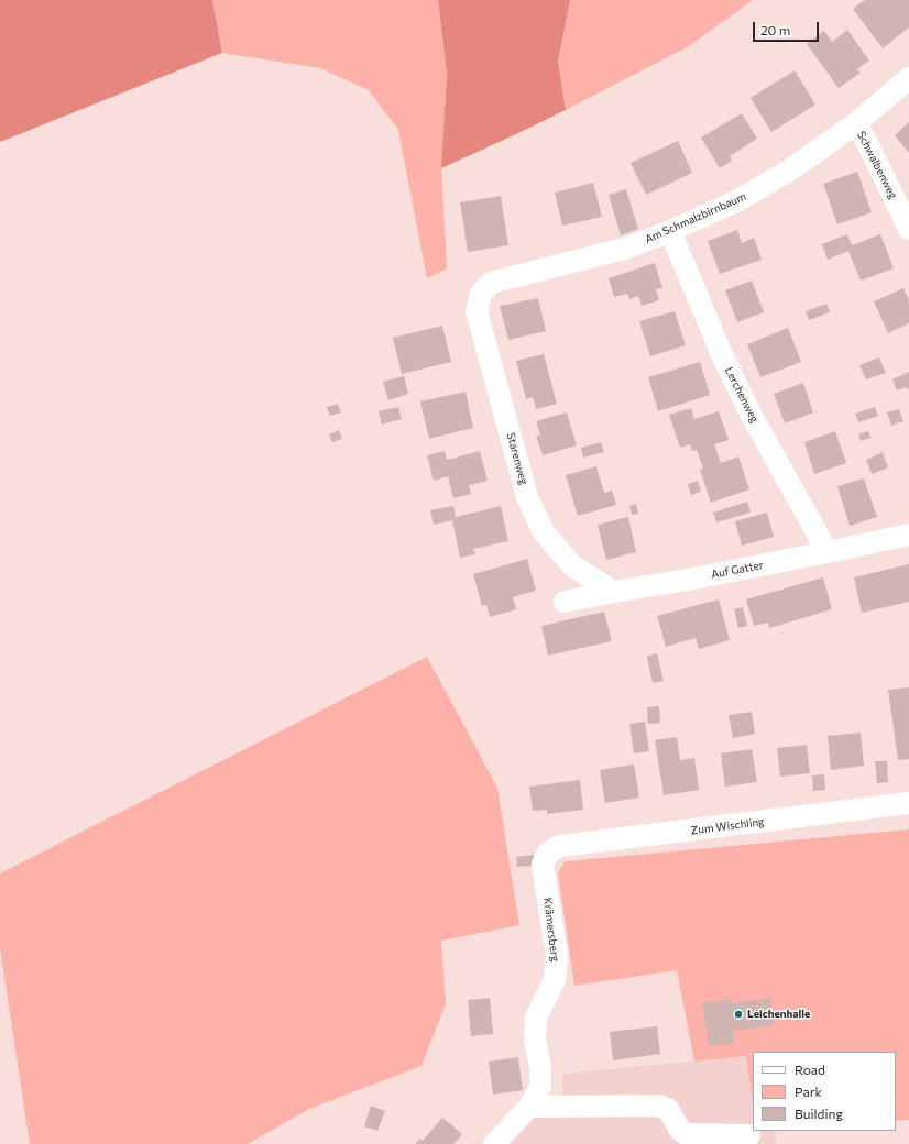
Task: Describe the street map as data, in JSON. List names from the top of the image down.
{
  "streets": {
    "street": [
      "Schwalbenweg",
      "Am Schmalzbirnbaum",
      "Lerchenweg",
      "Starenweg",
      "Auf Gatter",
      "Zum Wischling",
      "Krämersberg"
    ]
  },
  "crossings": [
    ["Schwalbenweg", "Am Schmalzbirnbaum"],
    ["Am Schmalzbirnbaum", "Lerchenweg"],
    ["Am Schmalzbirnbaum", "Starenweg"],
    ["Lerchenweg", "Auf Gatter"],
    ["Starenweg", "Auf Gatter"],
    ["Zum Wischling", "Krämersberg"]
  ],
  "places": ["Leichenhalle"],
  "legend": ["Road", "Park", "Building"],
  "scale_bar": "20 m"
}
